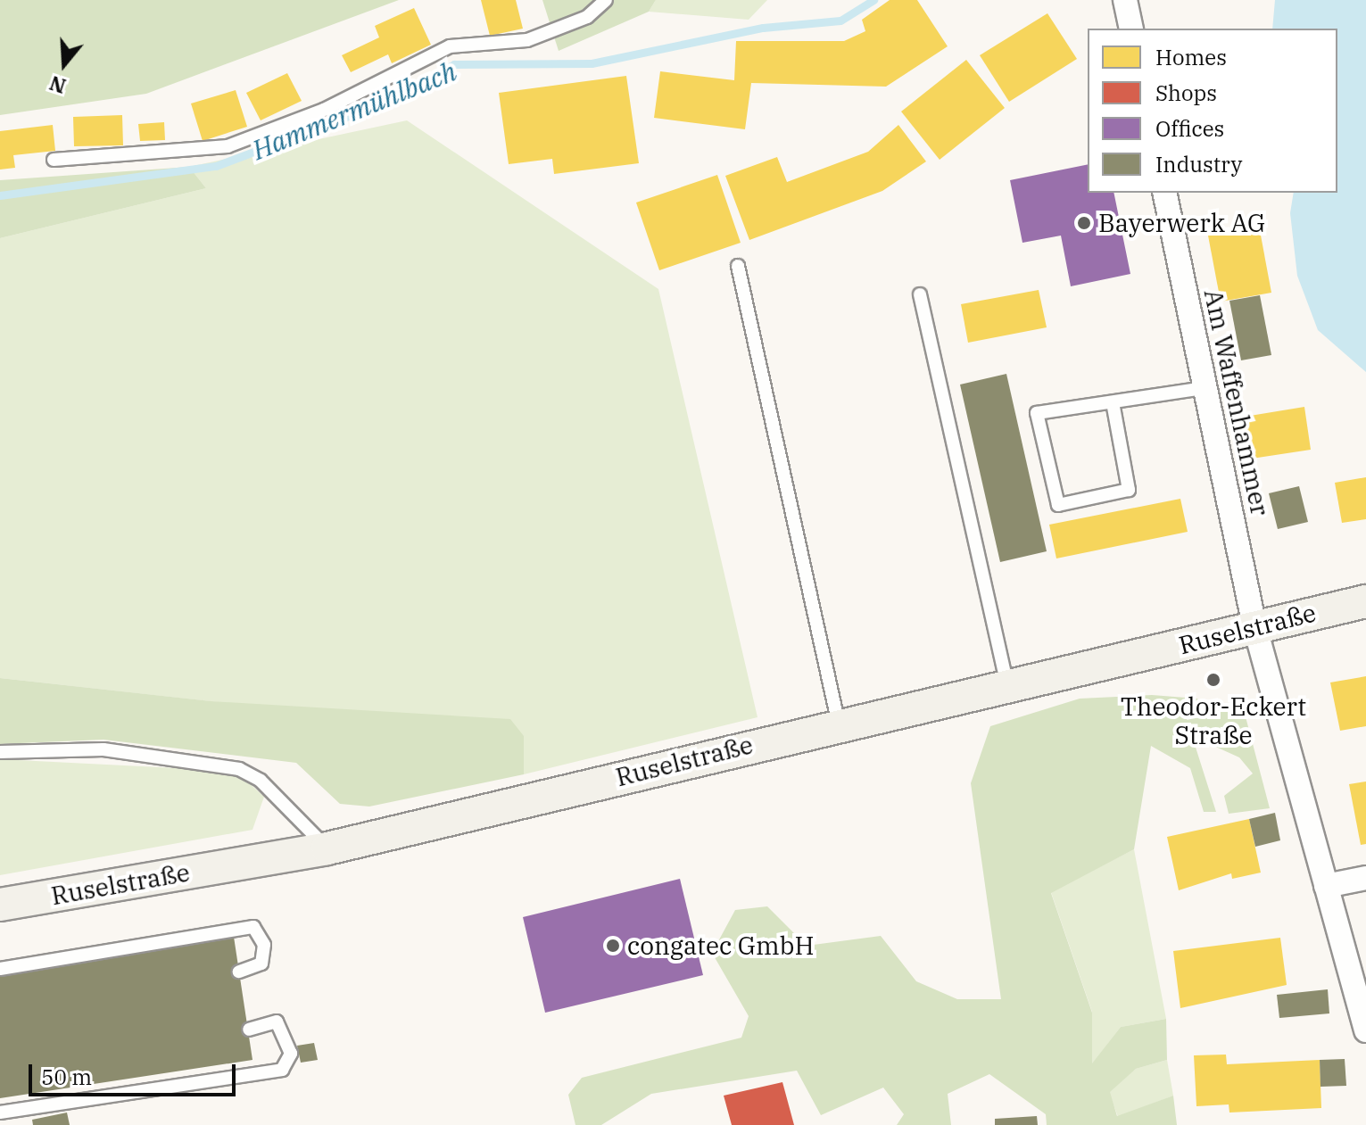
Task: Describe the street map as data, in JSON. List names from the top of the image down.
{
  "streets": {
    "main road": ["Ruselstraße"],
    "street": ["Am Waffenhammer"]
  },
  "crossings": [
    ["Am Waffenhammer", "Ruselstraße"]
  ],
  "water": ["Hammermühlbach"],
  "places": ["Bayerwerk AG", "Theodor-Eckert Straße", "congatec GmbH"],
  "legend": [
    "Homes",
    "Shops",
    "Offices",
    "Industry"
  ],
  "scale_bar": "50 m",
  "north": "bottom"
}
